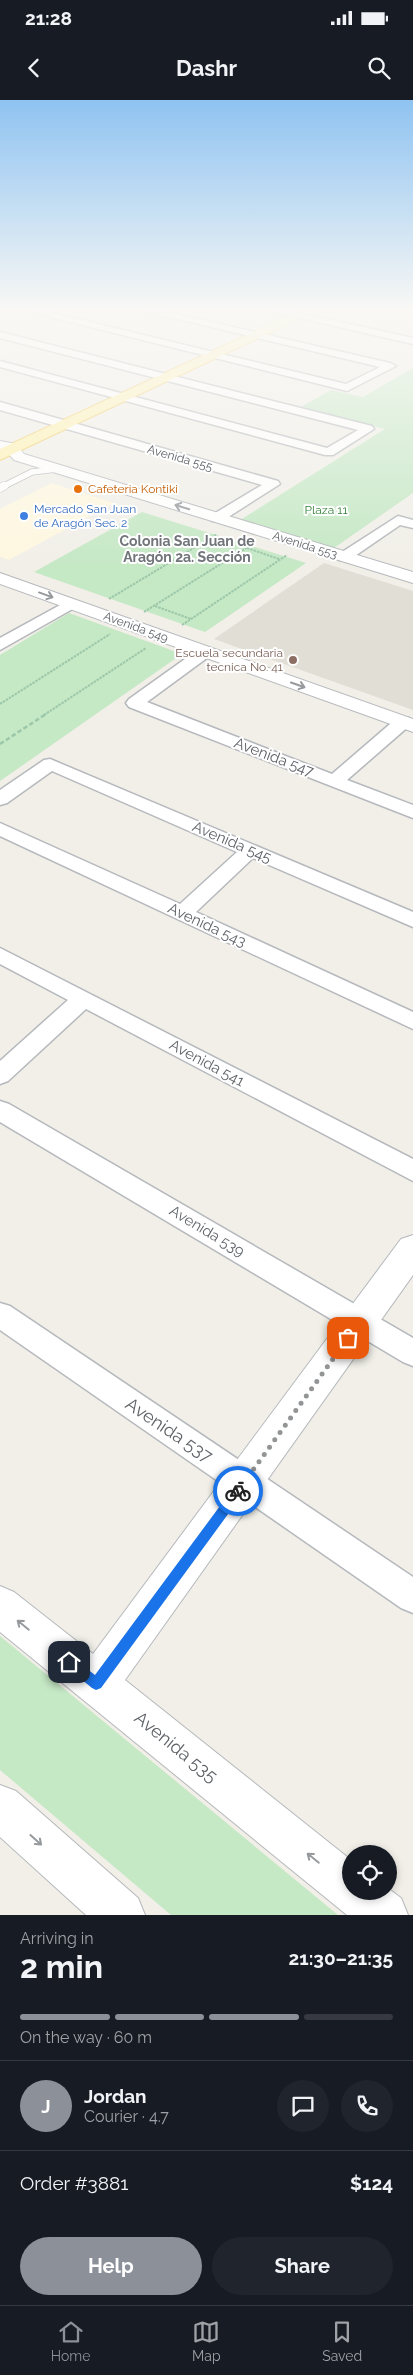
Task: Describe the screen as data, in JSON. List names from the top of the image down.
{
  "streets": {
    "street": [
      "Avenida 555",
      "Avenida 553",
      "Avenida 549",
      "Avenida 547",
      "Avenida 545",
      "Avenida 543",
      "Avenida 541",
      "Avenida 539",
      "Avenida 537",
      "Avenida 535"
    ]
  },
  "crossings": [
    ["Avenida 555", "Avenida 553"],
    ["Avenida 549", "Avenida 547"]
  ],
  "one_way": ["Avenida 553", "Avenida 549"],
  "districts": ["Colonia San Juan de Aragón 2a. Sección"],
  "parks": ["Plaza 11"],
  "places": ["Cafeteria Kontiki", "Mercado San Juan de Aragón Sec. 2", "Escuela secundaria tecnica No. 41"],
  "page": {
    "status": "21:28",
    "header": "Dashr",
    "heading": ["2 min", "Arriving in", "21:30–21:35"],
    "panel": [
      "Jordan",
      "Courier · 4.7",
      "Order #3881",
      "$124"
    ],
    "bar": "On the way · 60 m",
    "round": "J",
    "buttons": ["Help", "Share"],
    "tabs": ["Home", "Map", "Saved"]
  }
}
